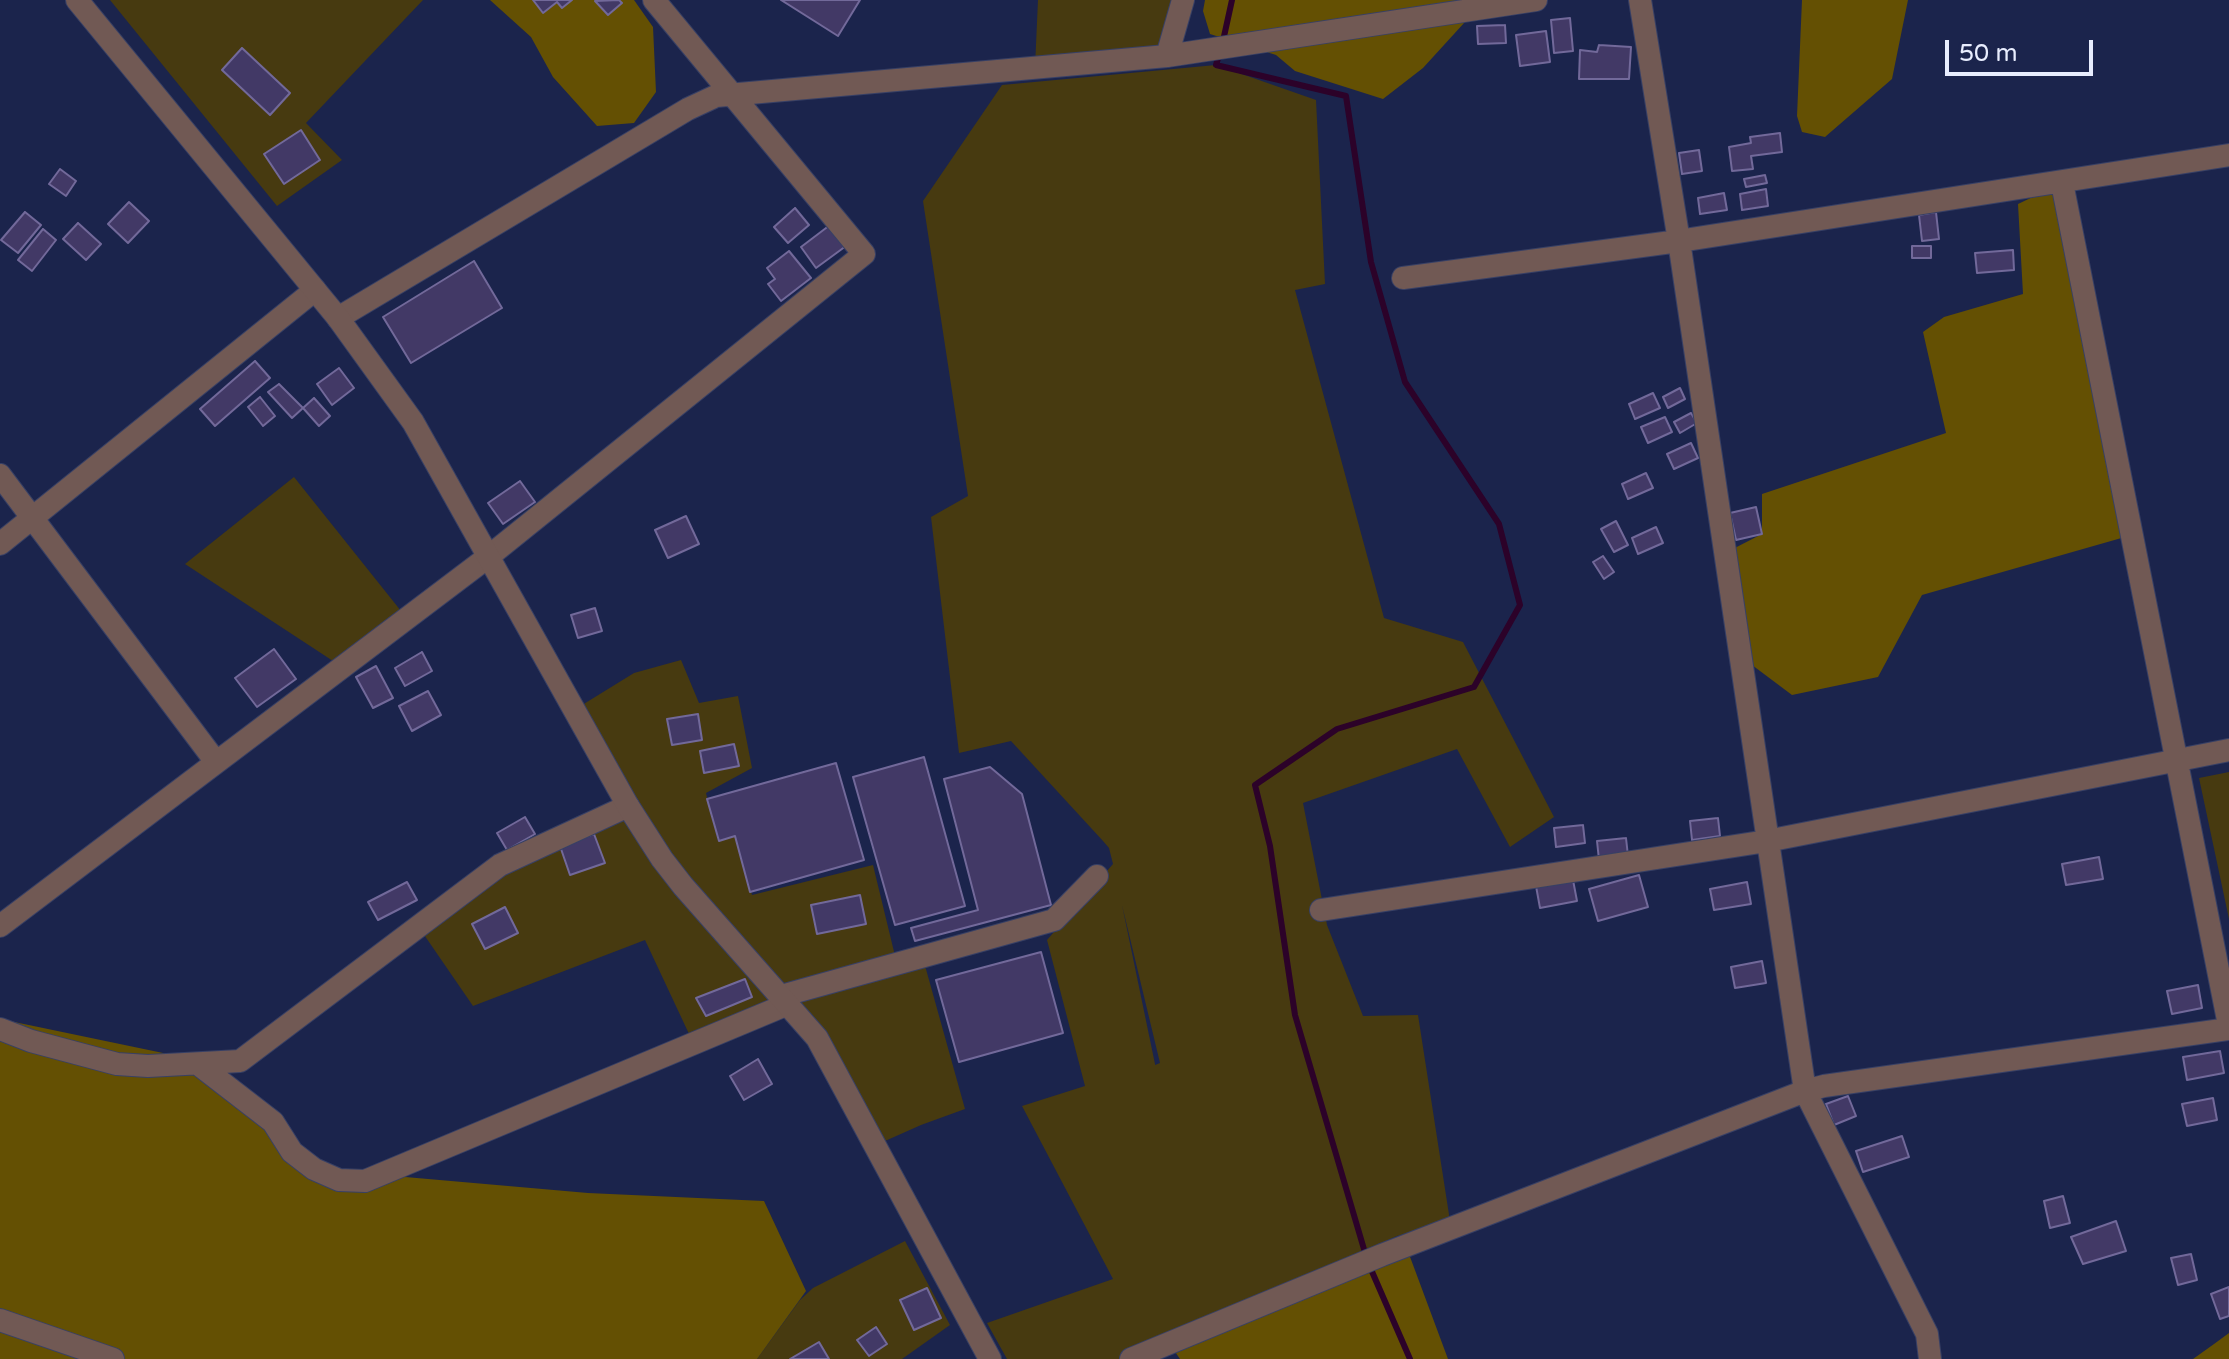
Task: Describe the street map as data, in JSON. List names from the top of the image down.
{
  "scale_bar": "50 m"
}
